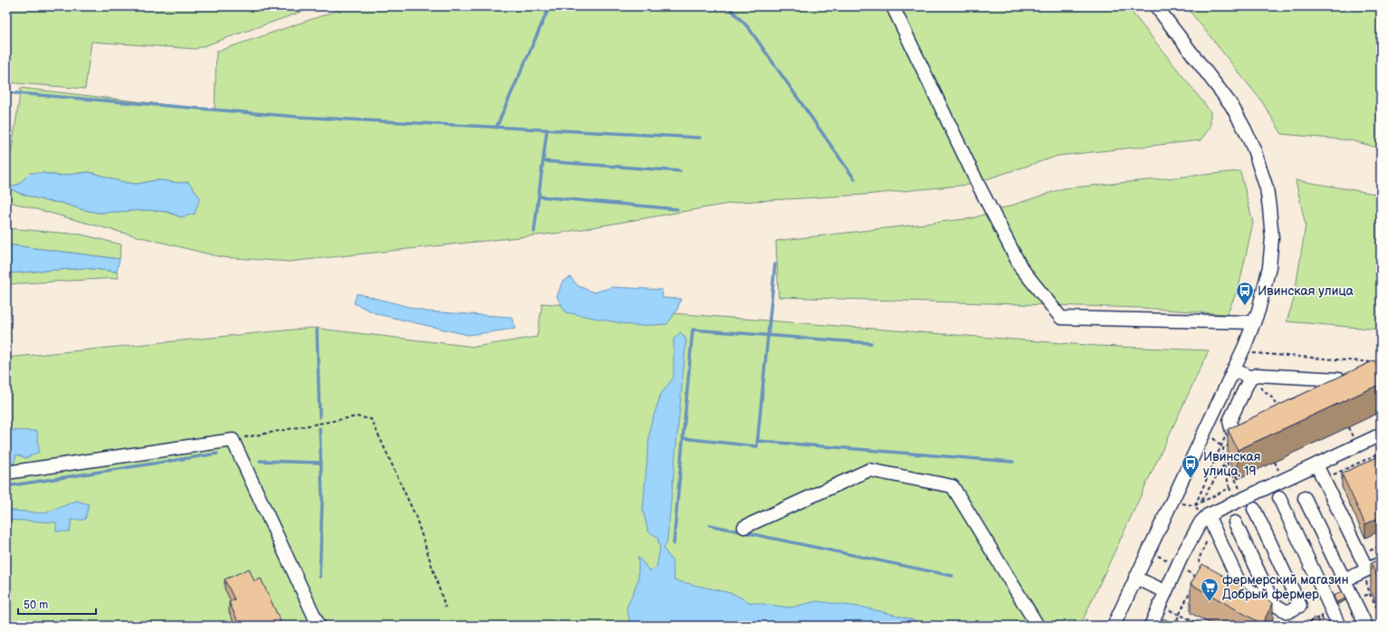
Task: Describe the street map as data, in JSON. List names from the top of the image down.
{
  "places": {
    "bus stop": ["Ивинская улица", "Ивинская улица, 19"],
    "supermarket": ["фермерский магазин Добрый фермер"]
  },
  "scale_bar": "50 m"
}
